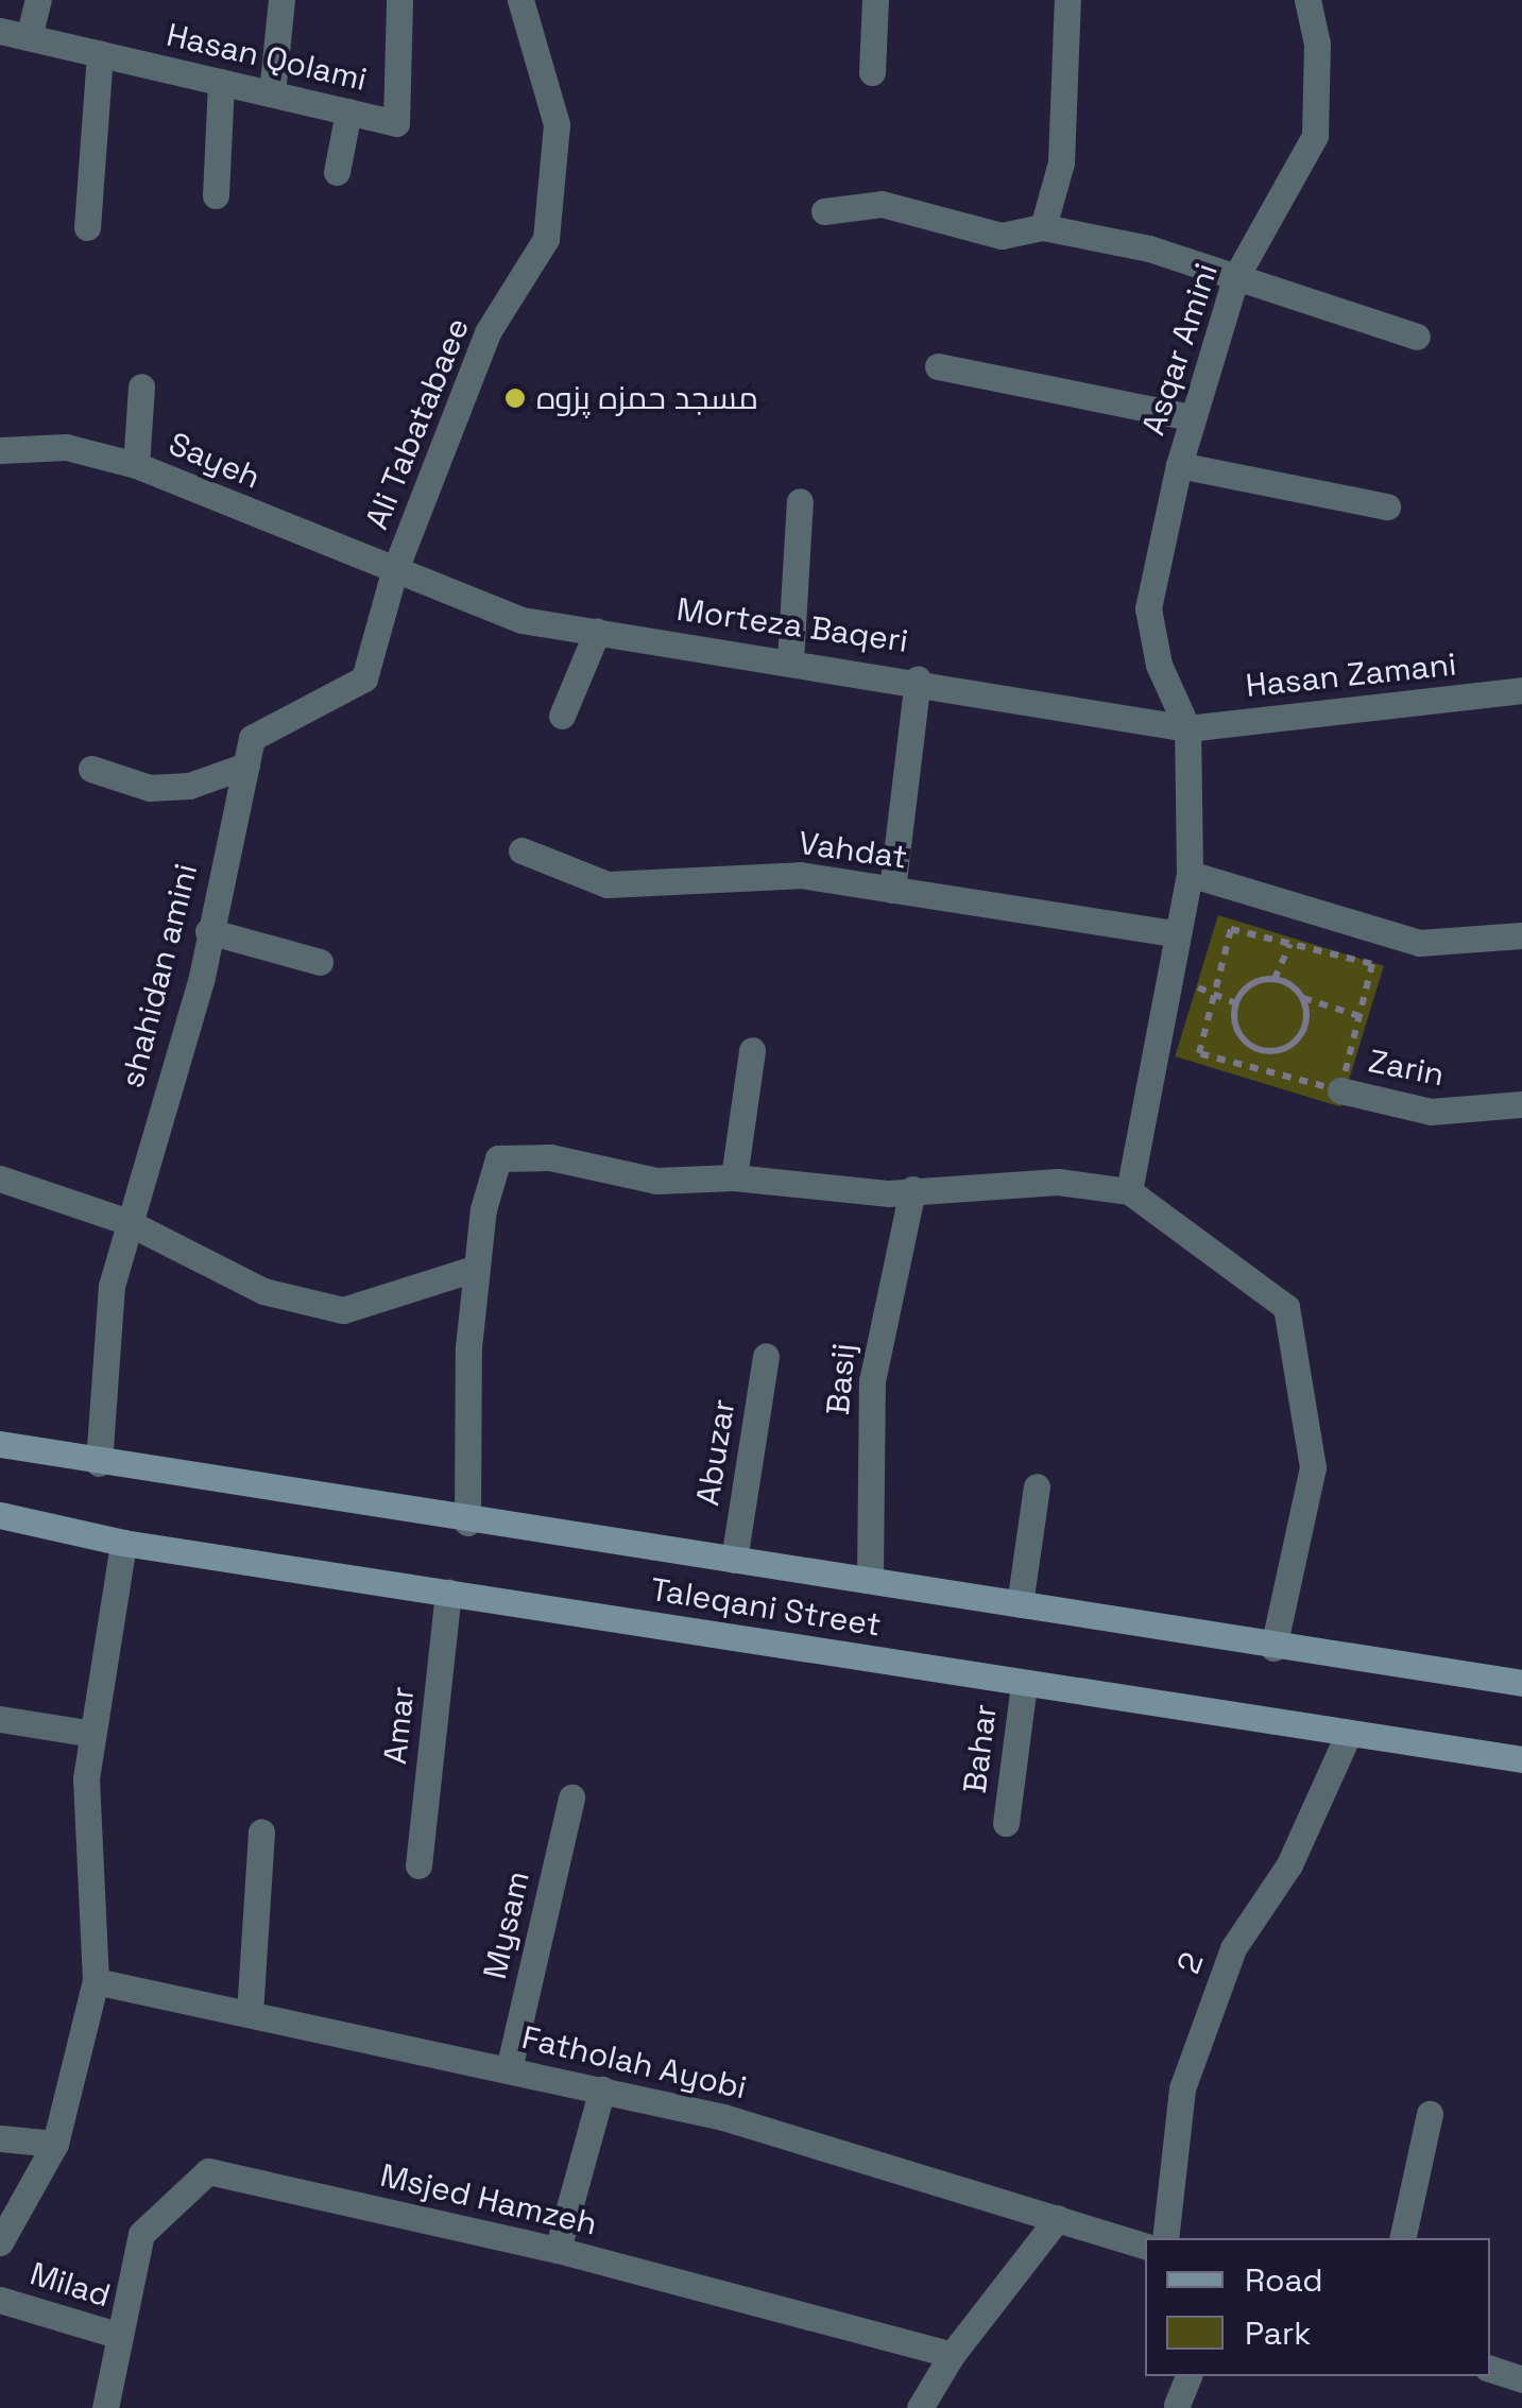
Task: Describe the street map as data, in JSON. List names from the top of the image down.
{
  "streets": {
    "main road": ["Taleqani Street"],
    "street": [
      "Hasan Qolami",
      "Asqar Amini",
      "Ali Tabatabaee",
      "Sayeh",
      "Morteza Baqeri",
      "Hasan Zamani",
      "Vahdat",
      "shahidan amini",
      "Zarin",
      "Basij",
      "Abuzar",
      "Amar",
      "Bahar",
      "Mysam",
      "2",
      "Fatholah Ayobi",
      "Msjed Hamzeh",
      "Milad"
    ]
  },
  "crossings": [
    ["Asqar Amini", "Morteza Baqeri"],
    ["Asqar Amini", "Hasan Zamani"],
    ["Ali Tabatabaee", "Sayeh"],
    ["Ali Tabatabaee", "Morteza Baqeri"],
    ["Ali Tabatabaee", "shahidan amini"],
    ["Sayeh", "Morteza Baqeri"],
    ["Sayeh", "shahidan amini"],
    ["Morteza Baqeri", "Hasan Zamani"],
    ["Morteza Baqeri", "shahidan amini"],
    ["shahidan amini", "Taleqani Street"],
    ["Basij", "Taleqani Street"],
    ["Abuzar", "Taleqani Street"],
    ["Taleqani Street", "Amar"],
    ["Taleqani Street", "Bahar"],
    ["Taleqani Street", "2"],
    ["Mysam", "Fatholah Ayobi"],
    ["Msjed Hamzeh", "Milad"]
  ],
  "places": ["مسجد حمزه پزوه"],
  "legend": ["Road", "Park"]
}
